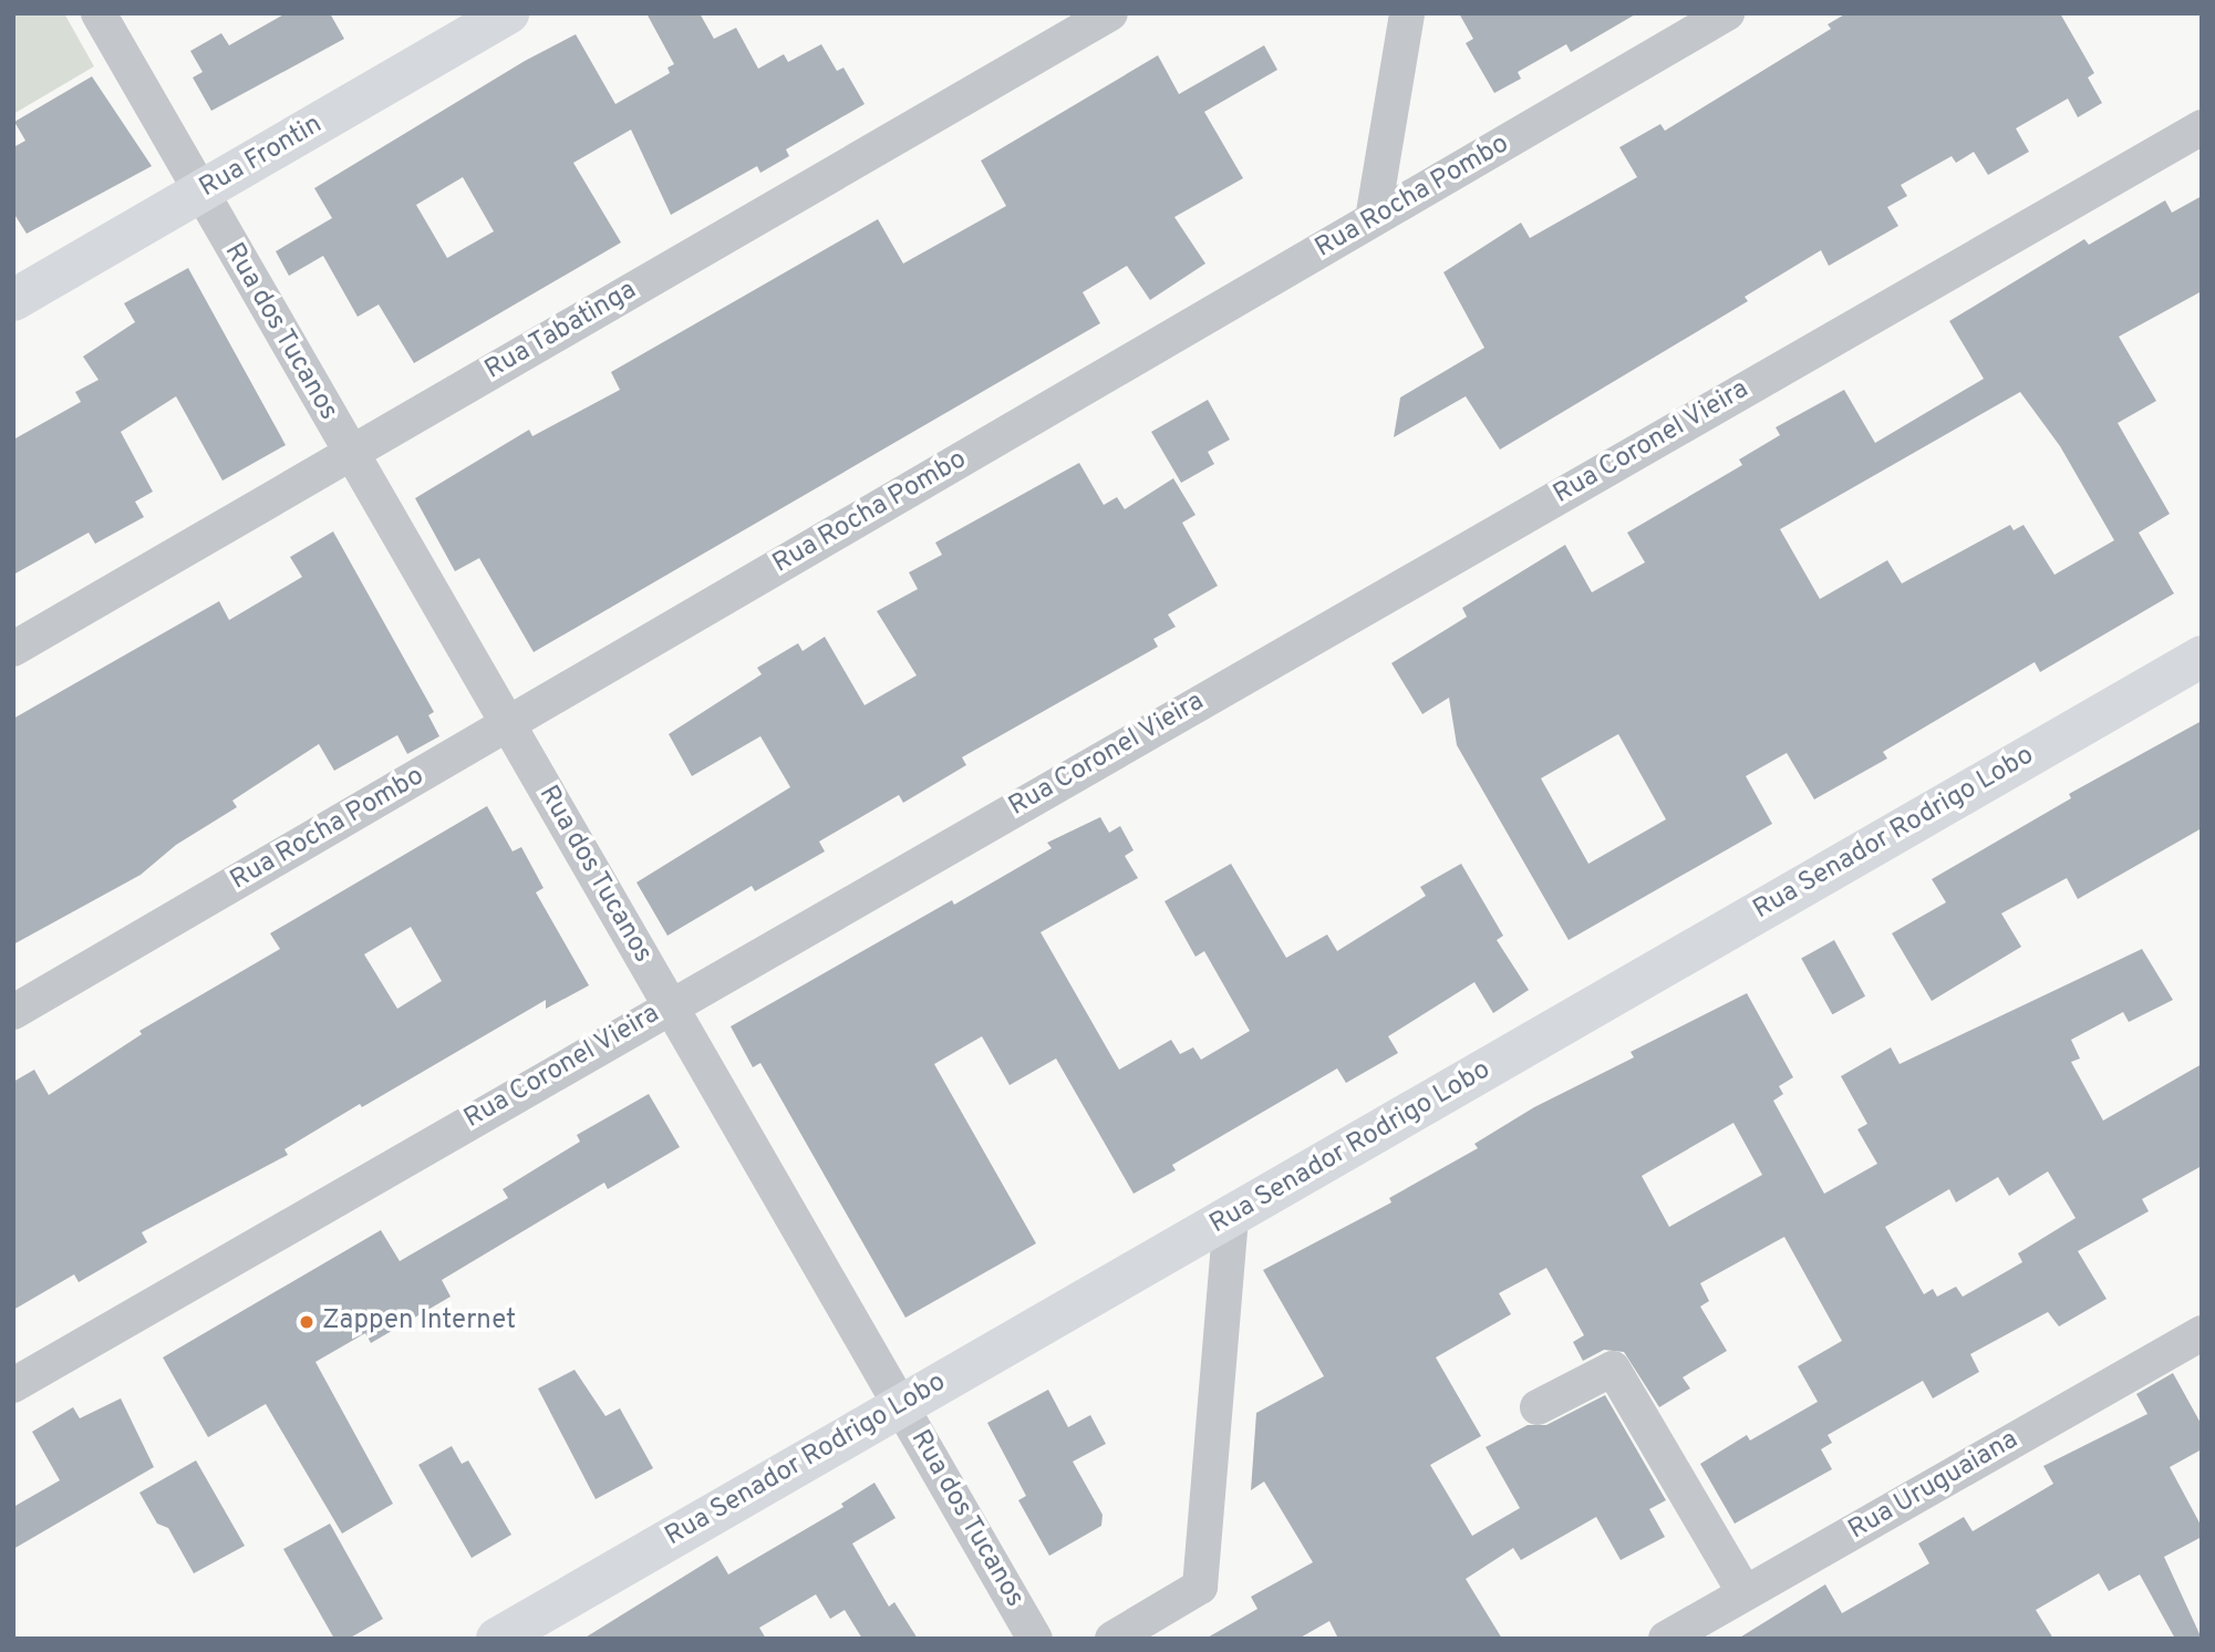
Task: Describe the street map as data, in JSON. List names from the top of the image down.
{
  "streets": {
    "street": [
      "Rua Frontin",
      "Rua Rocha Pombo",
      "Rua Tabatinga",
      "Rua dos Tucanos",
      "Rua Coronel Vieira",
      "Rua Senador Rodrigo Lobo",
      "Rua Uruguaiana"
    ]
  },
  "crossings": [
    ["Rua Frontin", "Rua dos Tucanos"],
    ["Rua Rocha Pombo", "Rua dos Tucanos"],
    ["Rua Tabatinga", "Rua dos Tucanos"],
    ["Rua dos Tucanos", "Rua Coronel Vieira"],
    ["Rua dos Tucanos", "Rua Senador Rodrigo Lobo"]
  ],
  "places": ["Zappen Internet"]
}
